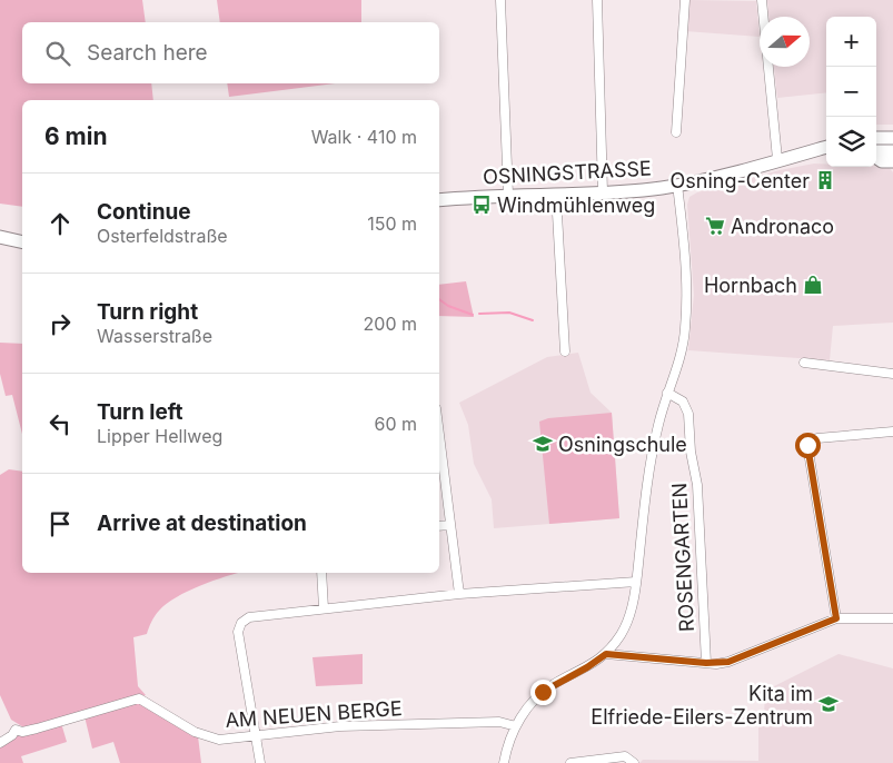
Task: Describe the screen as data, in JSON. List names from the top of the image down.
{
  "streets": {
    "main road": ["OSNINGSTRASSE"],
    "street": ["ROSENGARTEN", "AM NEUEN BERGE"]
  },
  "places": {
    "building": ["Osning-Center"],
    "bus stop": ["Windmühlenweg"],
    "supermarket": ["Andronaco"],
    "shop": ["Hornbach"],
    "school or university": ["Osningschule", "Kita im Elfriede-Eilers-Zentrum"]
  },
  "north": "right",
  "page": {
    "map_buttons": ["+", "−"],
    "search": "Search here",
    "heading": ["6 min", "Walk · 410 m"],
    "list": [
      ["Continue", "Osterfeldstraße", "150 m"],
      ["Turn right", "Wasserstraße", "200 m"],
      ["Turn left", "Lipper Hellweg", "60 m"],
      "Arrive at destination"
    ]
  }
}
